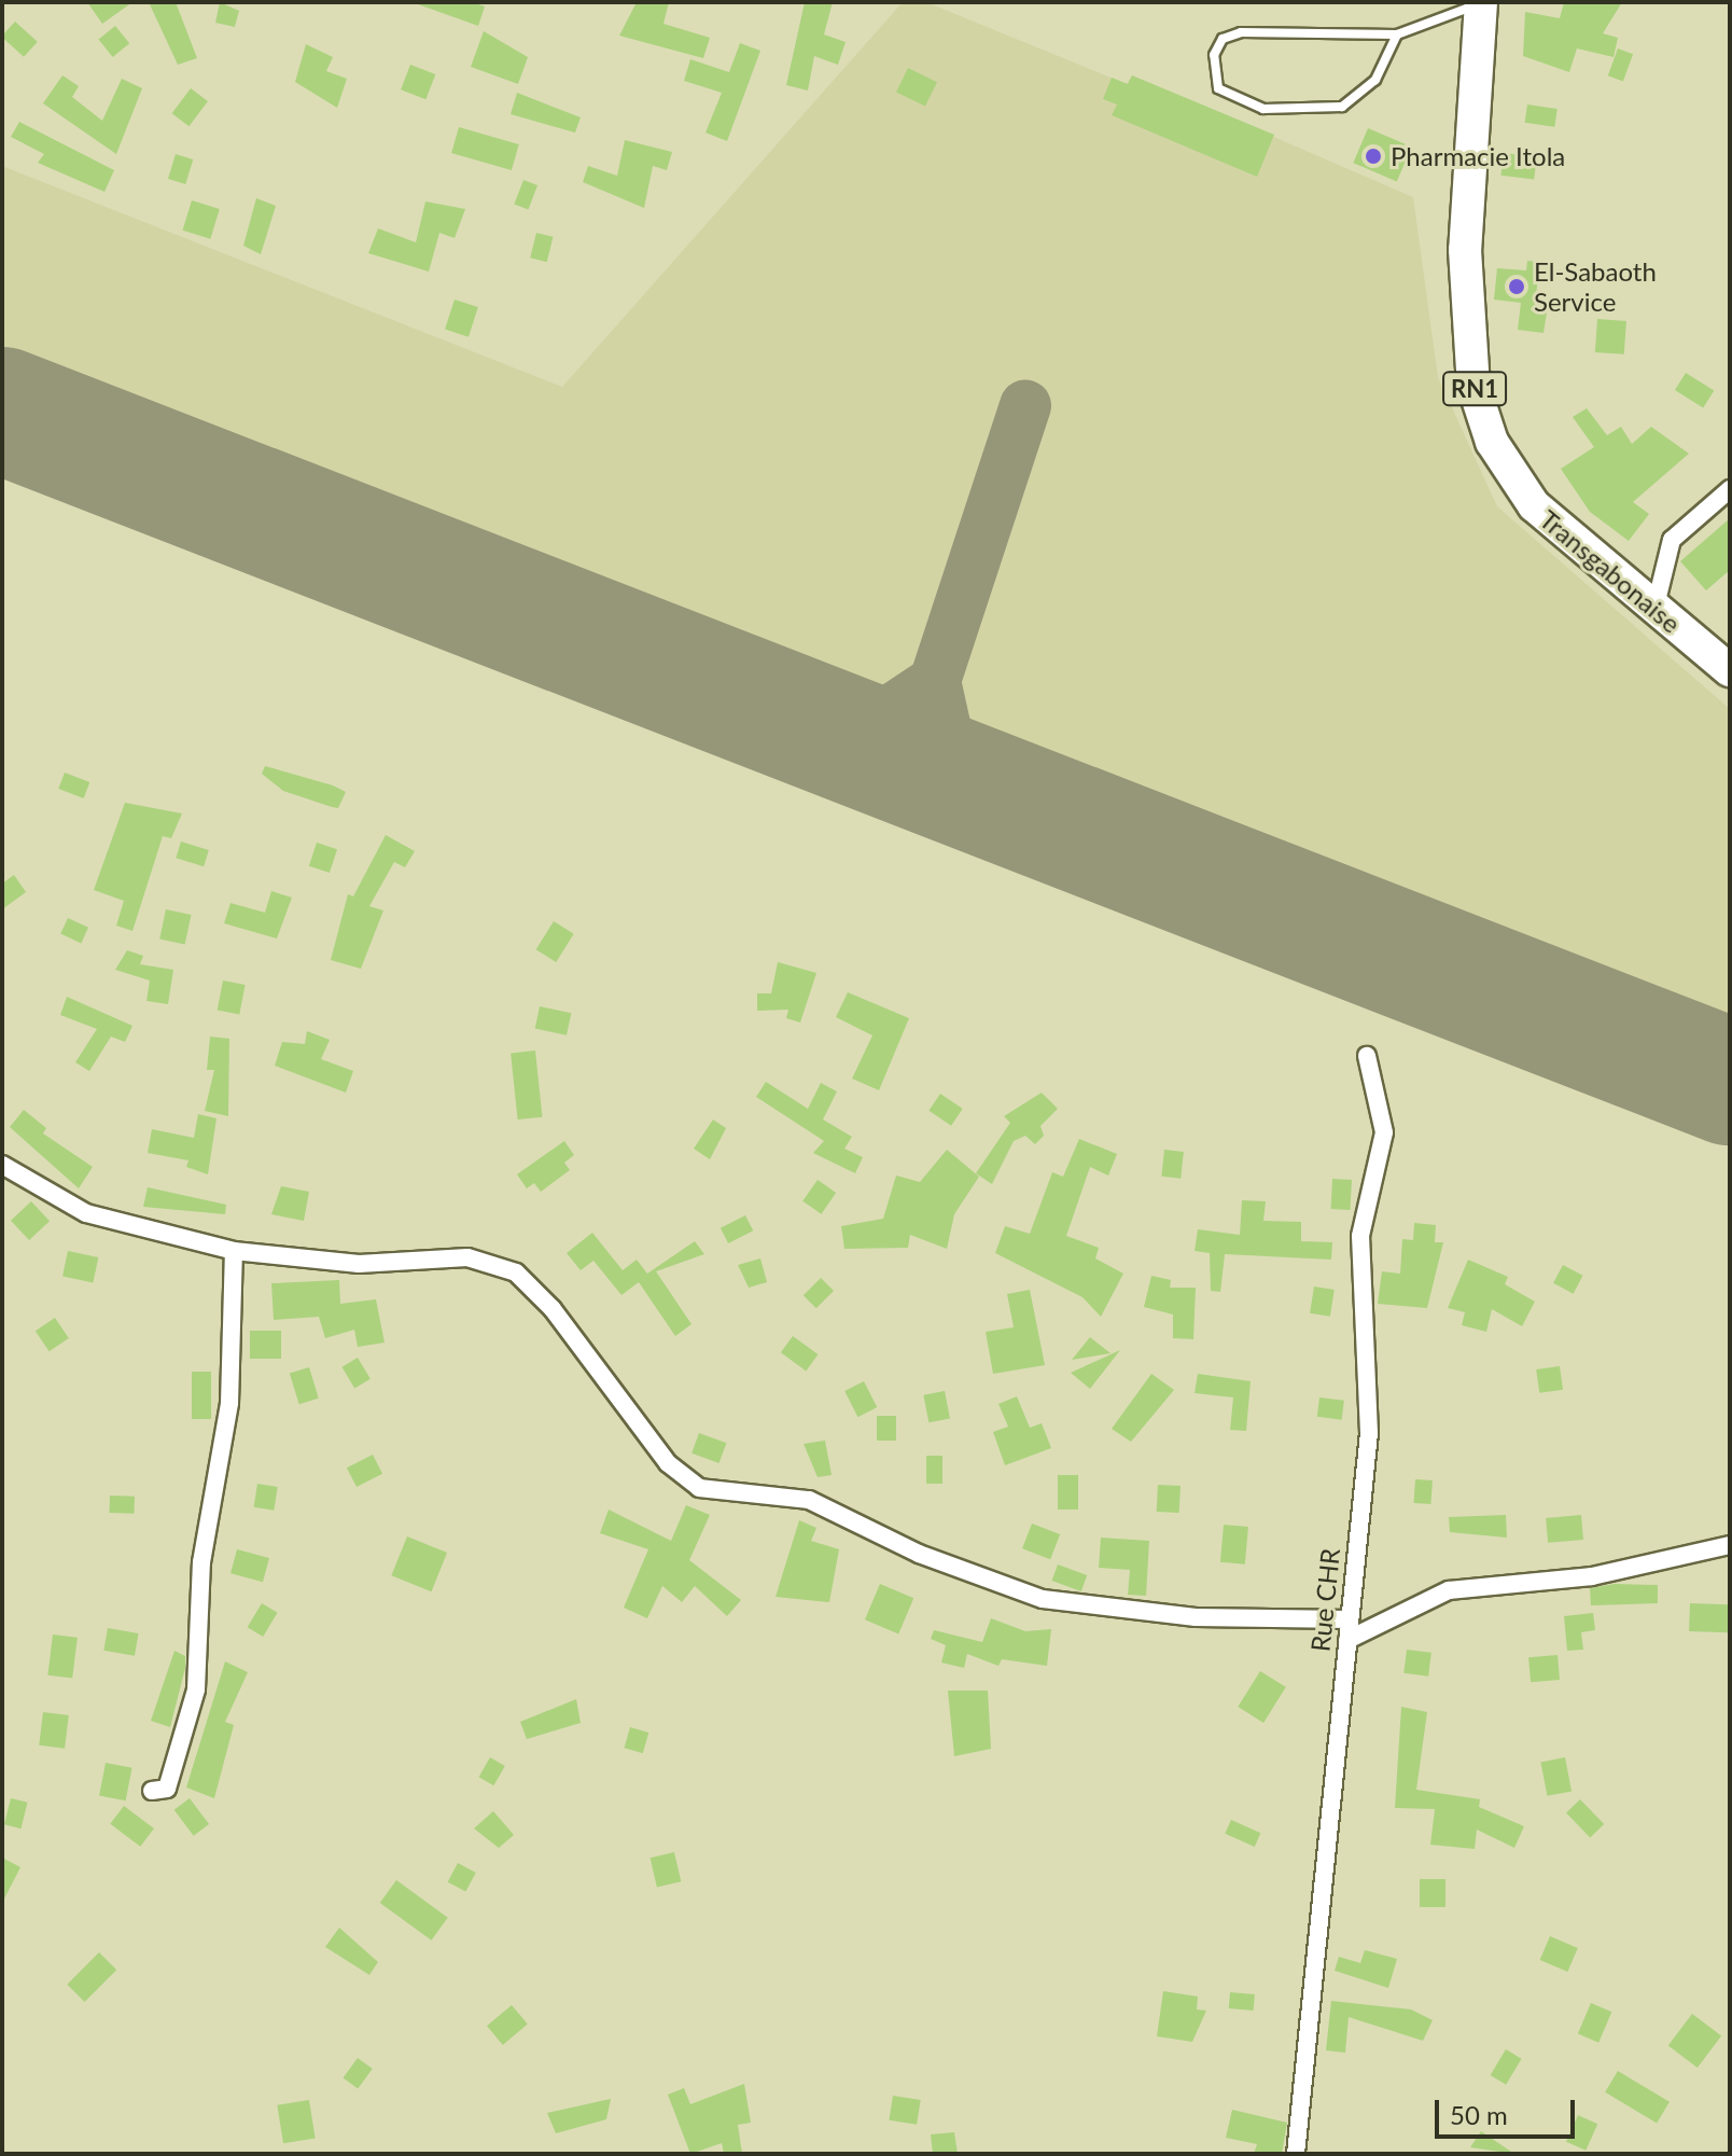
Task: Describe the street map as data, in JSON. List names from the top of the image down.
{
  "streets": {
    "highway": ["RN1", "Transgabonaise"],
    "street": ["Rue CHR"]
  },
  "places": ["Pharmacie Itola", "El-Sabaoth Service"],
  "scale_bar": "50 m"
}
